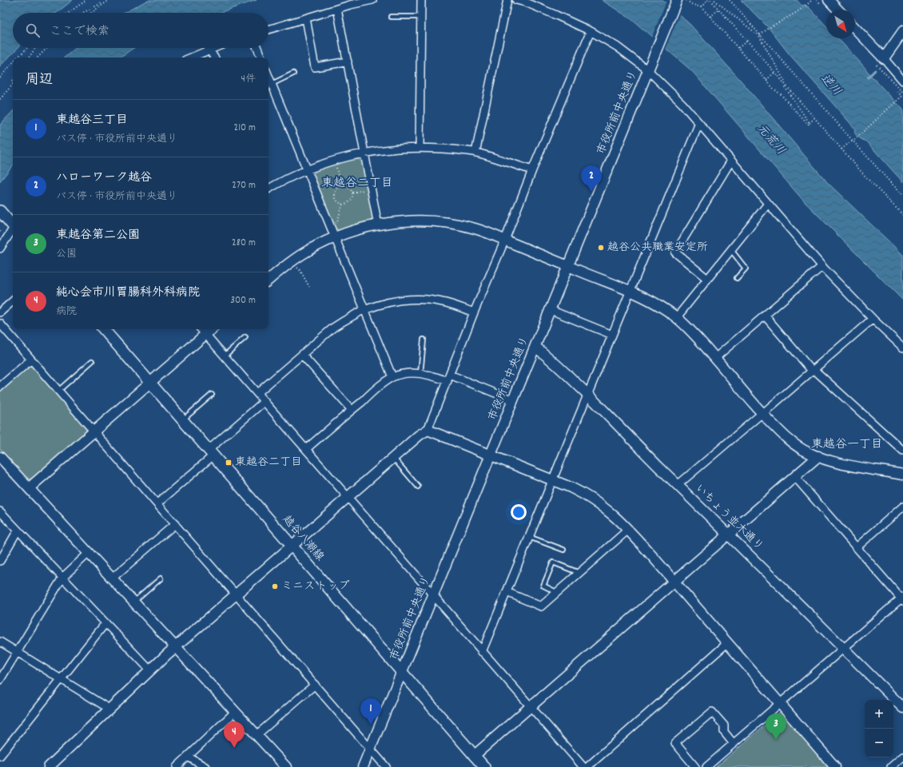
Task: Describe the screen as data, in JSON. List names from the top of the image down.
{
  "streets": {
    "main road": ["越谷八潮線"],
    "street": ["市役所前中央通り", "いちょう並木通り"]
  },
  "crossings": [
    ["市役所前中央通り", "いちょう並木通り"],
    ["市役所前中央通り", "越谷八潮線"]
  ],
  "districts": ["東越谷二丁目", "東越谷一丁目"],
  "water": ["逆川", "元荒川"],
  "places": {
    "other": ["越谷公共職業安定所", "ミニストップ"],
    "transit": ["東越谷二丁目"]
  },
  "north": "bottom right",
  "page": {
    "search": "ここで検索",
    "heading": ["周辺", "4件"],
    "list": [
      {
        "mark": "1",
        "name": "東越谷三丁目",
        "note": "バス停 · 市役所前中央通り",
        "value": "210 m"
      },
      {
        "mark": "2",
        "name": "ハローワーク越谷",
        "note": "バス停 · 市役所前中央通り",
        "value": "270 m"
      },
      {
        "mark": "3",
        "name": "東越谷第二公園",
        "note": "公園",
        "value": "280 m"
      },
      {
        "mark": "4",
        "name": "純心会市川胃腸科外科病院",
        "note": "病院",
        "value": "300 m"
      }
    ],
    "pins": [
      "2",
      "1",
      "3",
      "4"
    ],
    "map_buttons": ["+", "−"]
  }
}
